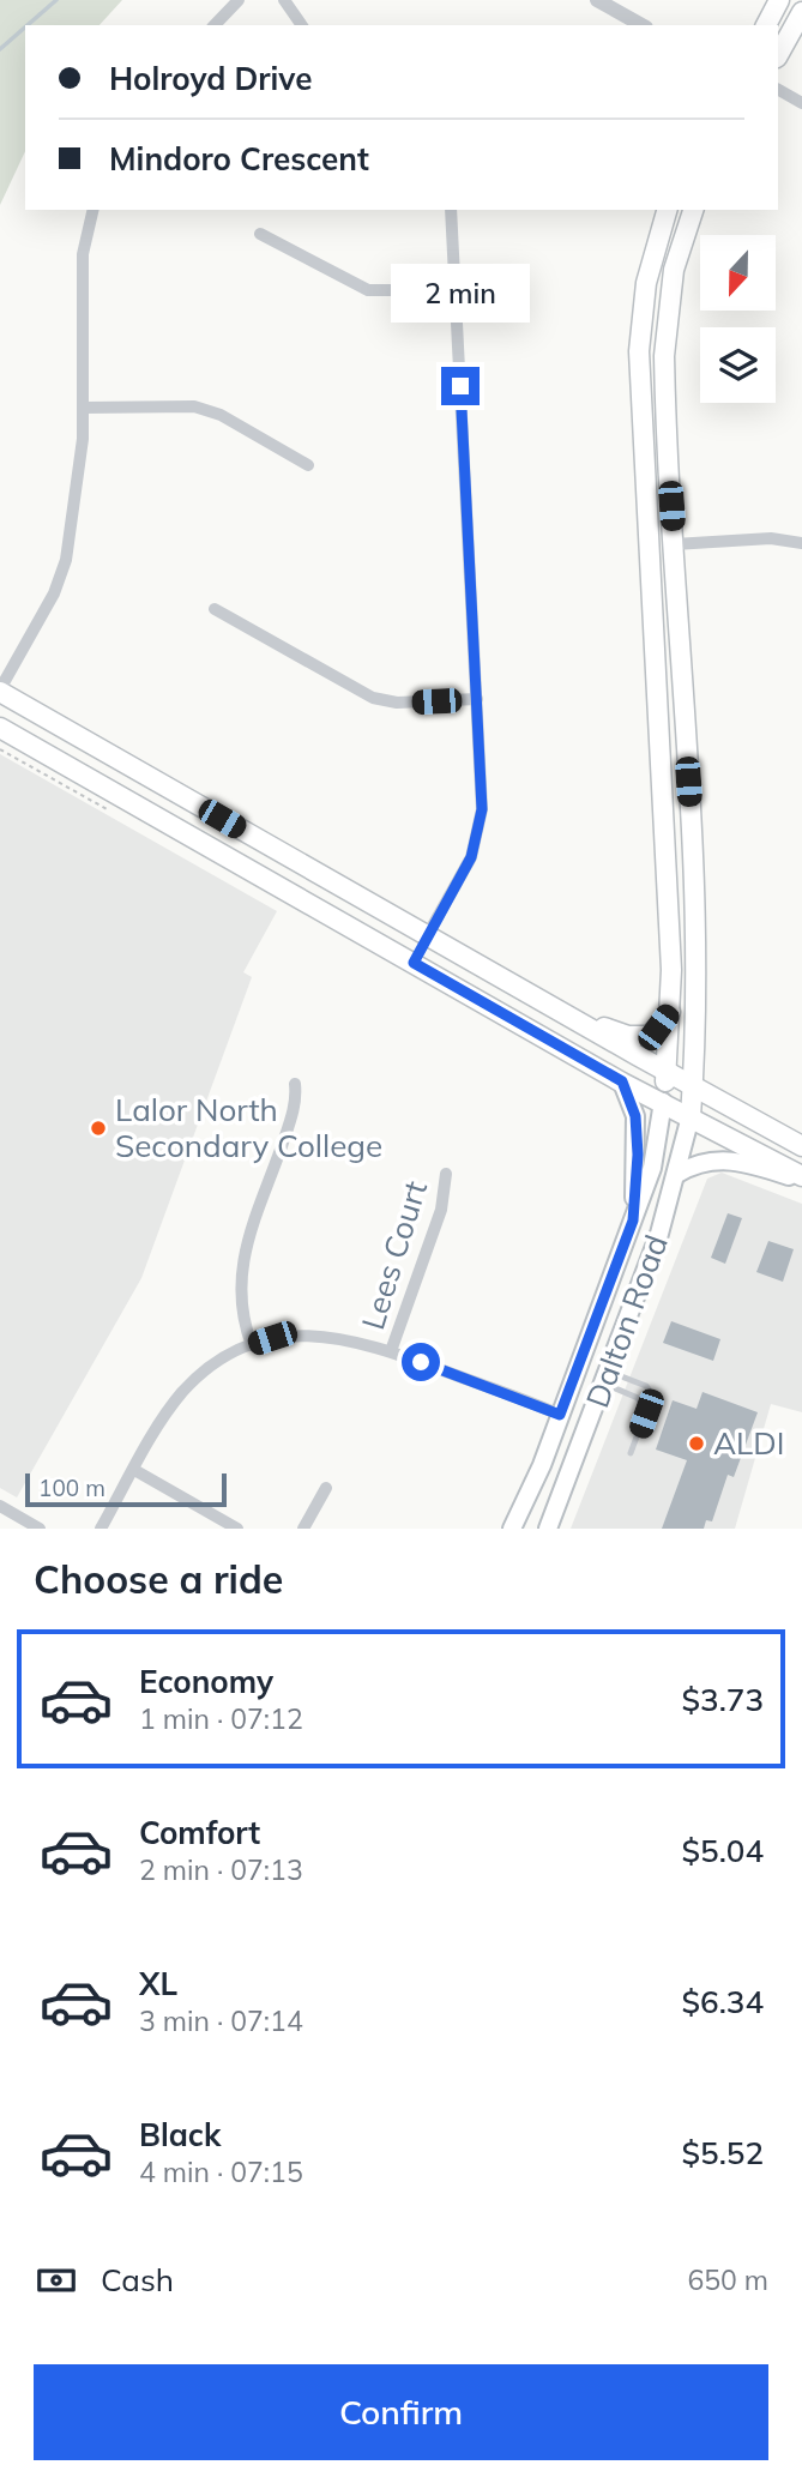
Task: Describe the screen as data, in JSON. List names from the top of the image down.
{
  "streets": {
    "main road": ["Dalton Road"],
    "street": ["Lees Court"]
  },
  "places": ["Lalor North Secondary College", "ALDI"],
  "scale_bar": "100 m",
  "north": "bottom",
  "page": {
    "banner": ["Holroyd Drive", "Mindoro Crescent"],
    "bubble": "2 min",
    "scale": "100 m",
    "heading": "Choose a ride",
    "list": [
      {
        "name": "Economy",
        "note": "1 min · 07:12",
        "value": "$3.73"
      },
      {
        "name": "Comfort",
        "note": "2 min · 07:13",
        "value": "$5.04"
      },
      {
        "name": "XL",
        "note": "3 min · 07:14",
        "value": "$6.34"
      },
      {
        "name": "Black",
        "note": "4 min · 07:15",
        "value": "$5.52"
      }
    ],
    "pay": ["Cash", "650 m"],
    "buttons": "Confirm"
  }
}
